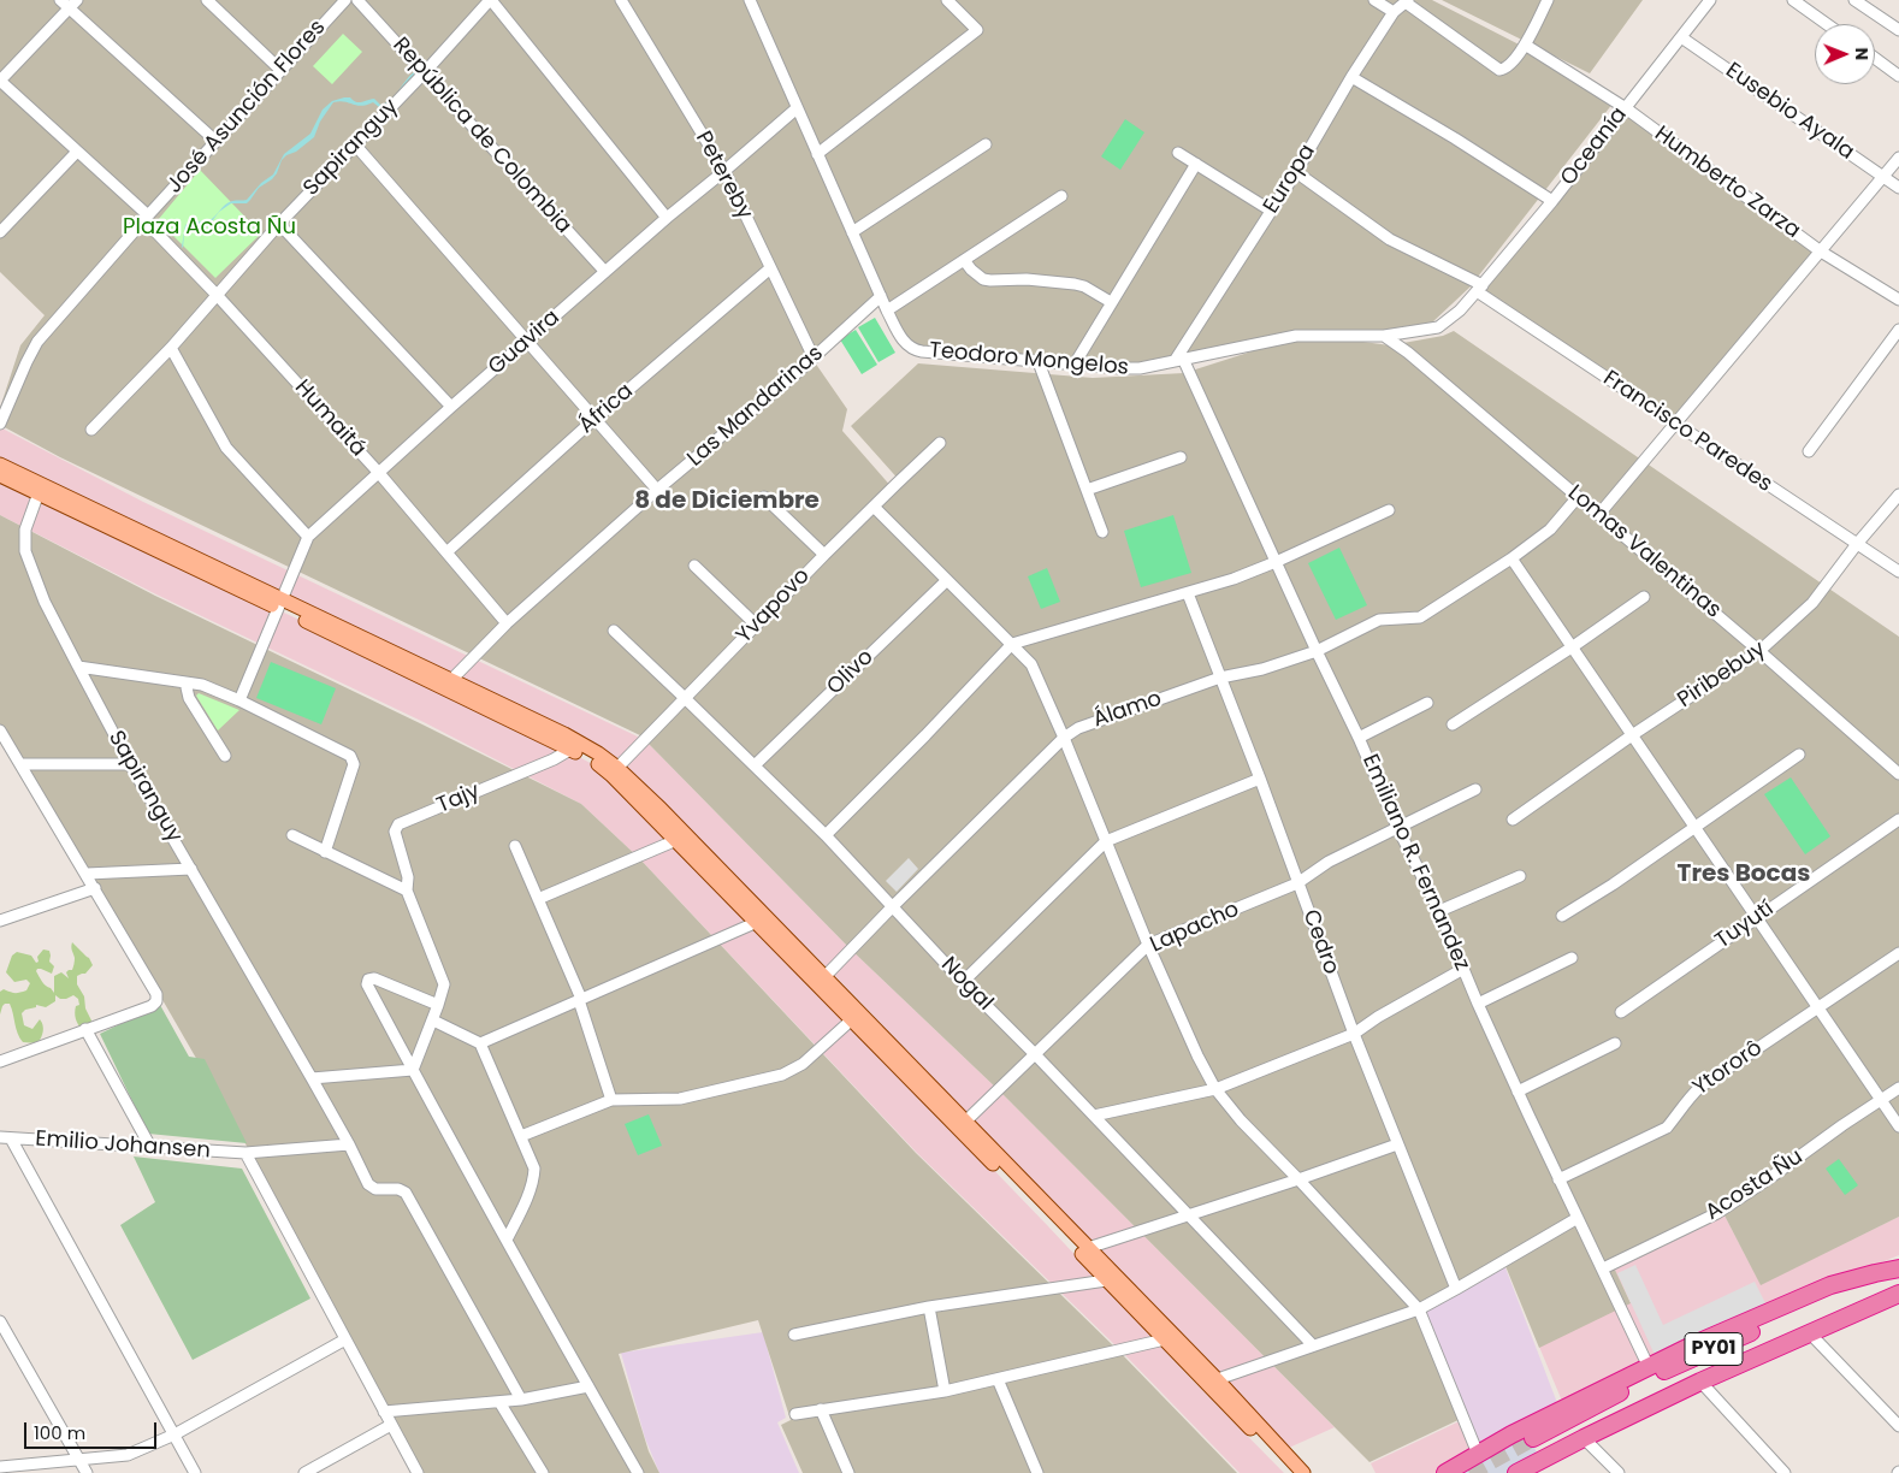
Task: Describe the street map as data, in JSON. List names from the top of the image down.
{
  "streets": {
    "highway": ["PY01"],
    "street": [
      "José Asunción Flores",
      "Eusebio Ayala",
      "República de Colombia",
      "Oceanía",
      "Sapiranguy",
      "Petereby",
      "Europa",
      "Humberto Zarza",
      "Guavira",
      "Teodoro Mongelos",
      "Las Mandarinas",
      "África",
      "Humaitá",
      "Francisco Paredes",
      "Lomas Valentinas",
      "Yvapovo",
      "Olivo",
      "Piribebuy",
      "Álamo",
      "Tajy",
      "Emiliano R. Fernandez",
      "Tuyutí",
      "Lapacho",
      "Cedro",
      "Nogal",
      "Ytororô",
      "Emilio Johansen",
      "Acosta Ñu"
    ]
  },
  "crossings": [
    ["José Asunción Flores", "Humaitá"],
    ["Eusebio Ayala", "Oceanía"],
    ["República de Colombia", "Sapiranguy"],
    ["República de Colombia", "Guavira"],
    ["Oceanía", "Humberto Zarza"],
    ["Oceanía", "Teodoro Mongelos"],
    ["Oceanía", "Francisco Paredes"],
    ["Sapiranguy", "Humaitá"],
    ["Sapiranguy", "Emilio Johansen"],
    ["Petereby", "Guavira"],
    ["Petereby", "Las Mandarinas"],
    ["Petereby", "África"],
    ["Europa", "Teodoro Mongelos"],
    ["Europa", "Francisco Paredes"],
    ["Europa", "Emiliano R. Fernandez"],
    ["Guavira", "Teodoro Mongelos"],
    ["Guavira", "Humaitá"],
    ["Teodoro Mongelos", "Las Mandarinas"],
    ["Teodoro Mongelos", "Francisco Paredes"],
    ["Teodoro Mongelos", "Lomas Valentinas"],
    ["Teodoro Mongelos", "Emiliano R. Fernandez"],
    ["Las Mandarinas", "Humaitá"],
    ["África", "Humaitá"],
    ["Francisco Paredes", "Piribebuy"],
    ["Lomas Valentinas", "Piribebuy"],
    ["Lomas Valentinas", "Álamo"],
    ["Yvapovo", "Nogal"],
    ["Olivo", "Nogal"],
    ["Álamo", "Emiliano R. Fernandez"],
    ["Álamo", "Cedro"],
    ["Álamo", "Nogal"],
    ["Emiliano R. Fernandez", "Lapacho"],
    ["Emiliano R. Fernandez", "Ytororô"],
    ["Emiliano R. Fernandez", "Acosta Ñu"],
    ["Lapacho", "Cedro"],
    ["Lapacho", "Nogal"]
  ],
  "districts": ["8 de Diciembre", "Tres Bocas"],
  "parks": ["Plaza Acosta Ñu"],
  "scale_bar": "100 m",
  "north": "right"
}
